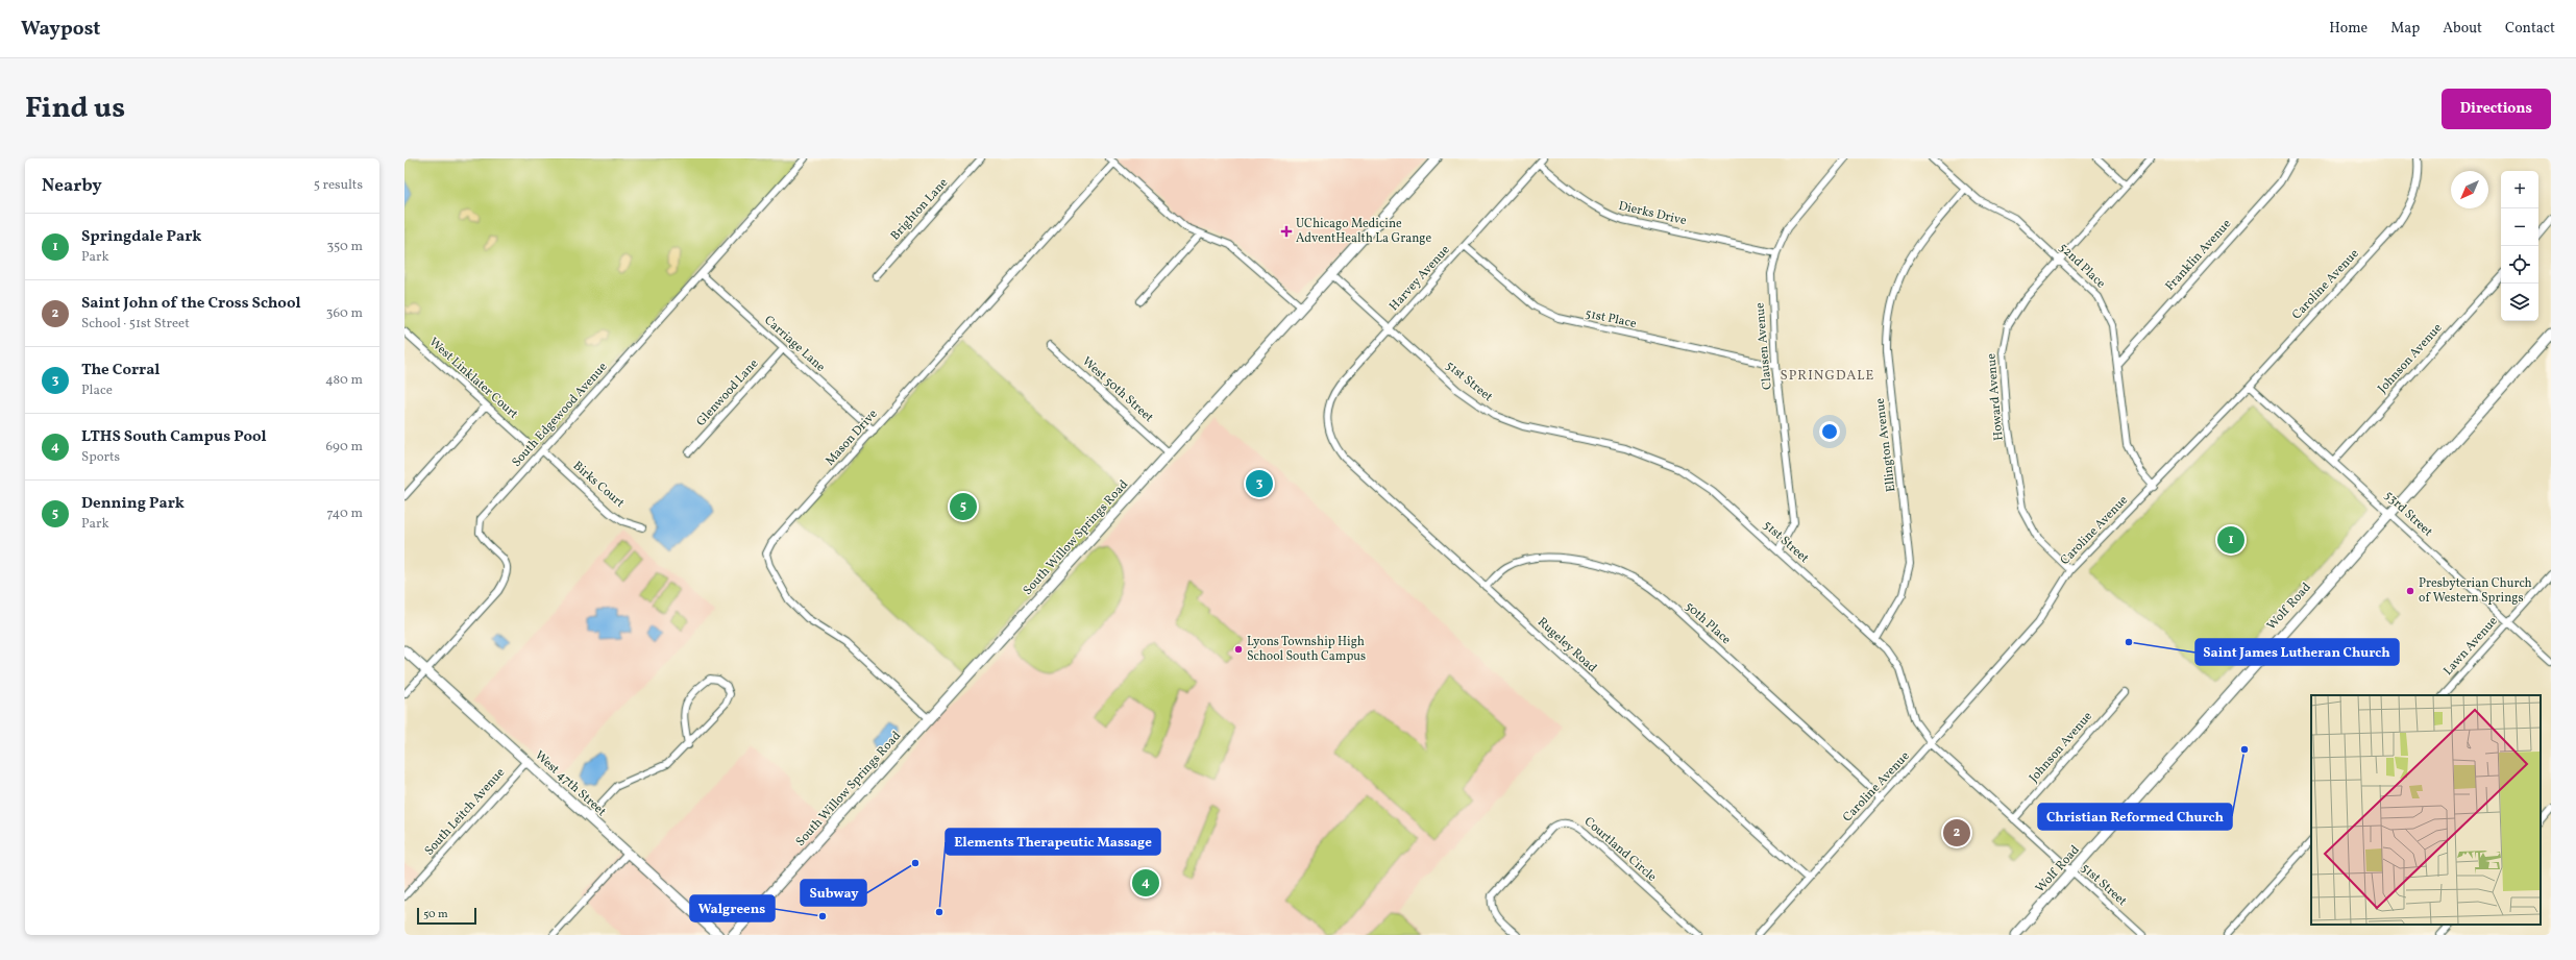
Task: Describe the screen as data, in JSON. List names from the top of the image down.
{
  "streets": {
    "main road": ["South Willow Springs Road", "Wolf Road", "West 47th Street"],
    "street": [
      "Brighton Lane",
      "Dierks Drive",
      "Franklin Avenue",
      "52nd Place",
      "Harvey Avenue",
      "Caroline Avenue",
      "51st Place",
      "Carriage Lane",
      "Clausen Avenue",
      "Johnson Avenue",
      "West Linklater Court",
      "51st Street",
      "West 50th Street",
      "Glenwood Lane",
      "Howard Avenue",
      "South Edgewood Avenue",
      "Mason Drive",
      "Ellington Avenue",
      "Birks Court",
      "53rd Street",
      "50th Place",
      "Rugeley Road",
      "Lawn Avenue",
      "South Leitch Avenue",
      "Courtland Circle"
    ]
  },
  "crossings": [
    ["Dierks Drive", "Harvey Avenue"],
    ["Dierks Drive", "Clausen Avenue"],
    ["Franklin Avenue", "52nd Place"],
    ["52nd Place", "Caroline Avenue"],
    ["52nd Place", "Howard Avenue"],
    ["52nd Place", "Ellington Avenue"],
    ["Harvey Avenue", "51st Place"],
    ["Harvey Avenue", "51st Street"],
    ["Harvey Avenue", "Rugeley Road"],
    ["Caroline Avenue", "51st Street"],
    ["Caroline Avenue", "Howard Avenue"],
    ["Caroline Avenue", "53rd Street"],
    ["Caroline Avenue", "50th Place"],
    ["Caroline Avenue", "Rugeley Road"],
    ["51st Place", "Clausen Avenue"],
    ["Carriage Lane", "Glenwood Lane"],
    ["Carriage Lane", "South Edgewood Avenue"],
    ["Carriage Lane", "Mason Drive"],
    ["Clausen Avenue", "51st Street"],
    ["Johnson Avenue", "51st Street"],
    ["Johnson Avenue", "53rd Street"],
    ["51st Street", "Ellington Avenue"],
    ["51st Street", "South Willow Springs Road"],
    ["51st Street", "Wolf Road"],
    ["West 50th Street", "South Willow Springs Road"],
    ["South Edgewood Avenue", "Birks Court"],
    ["South Edgewood Avenue", "West 47th Street"],
    ["Mason Drive", "South Willow Springs Road"],
    ["53rd Street", "Wolf Road"],
    ["53rd Street", "Lawn Avenue"],
    ["50th Place", "Rugeley Road"],
    ["West 47th Street", "South Leitch Avenue"]
  ],
  "districts": ["SPRINGDALE"],
  "places": {
    "health": ["UChicago Medicine AdventHealth La Grange"],
    "other": [
      "Presbyterian Church of Western Springs",
      "Saint James Lutheran Church",
      "Lyons Township High School South Campus",
      "Christian Reformed Church",
      "Subway",
      "Elements Therapeutic Massage",
      "Walgreens"
    ]
  },
  "scale_bar": "50 m",
  "north": "bottom left",
  "page": {
    "header": "Waypost",
    "nav": [
      "Home",
      "Map",
      "About",
      "Contact"
    ],
    "title": "Find us",
    "buttons": "Directions",
    "heading": ["Nearby", "5 results"],
    "map_buttons": ["+", "−"],
    "list": [
      {
        "mark": "1",
        "name": "Springdale Park",
        "note": "Park",
        "value": "350 m"
      },
      {
        "mark": "2",
        "name": "Saint John of the Cross School",
        "note": "School · 51st Street",
        "value": "360 m"
      },
      {
        "mark": "3",
        "name": "The Corral",
        "note": "Place",
        "value": "480 m"
      },
      {
        "mark": "4",
        "name": "LTHS South Campus Pool",
        "note": "Sports",
        "value": "690 m"
      },
      {
        "mark": "5",
        "name": "Denning Park",
        "note": "Park",
        "value": "740 m"
      }
    ],
    "pins": [
      "3",
      "5",
      "1",
      "2",
      "4"
    ],
    "scale": "50 m"
  }
}
